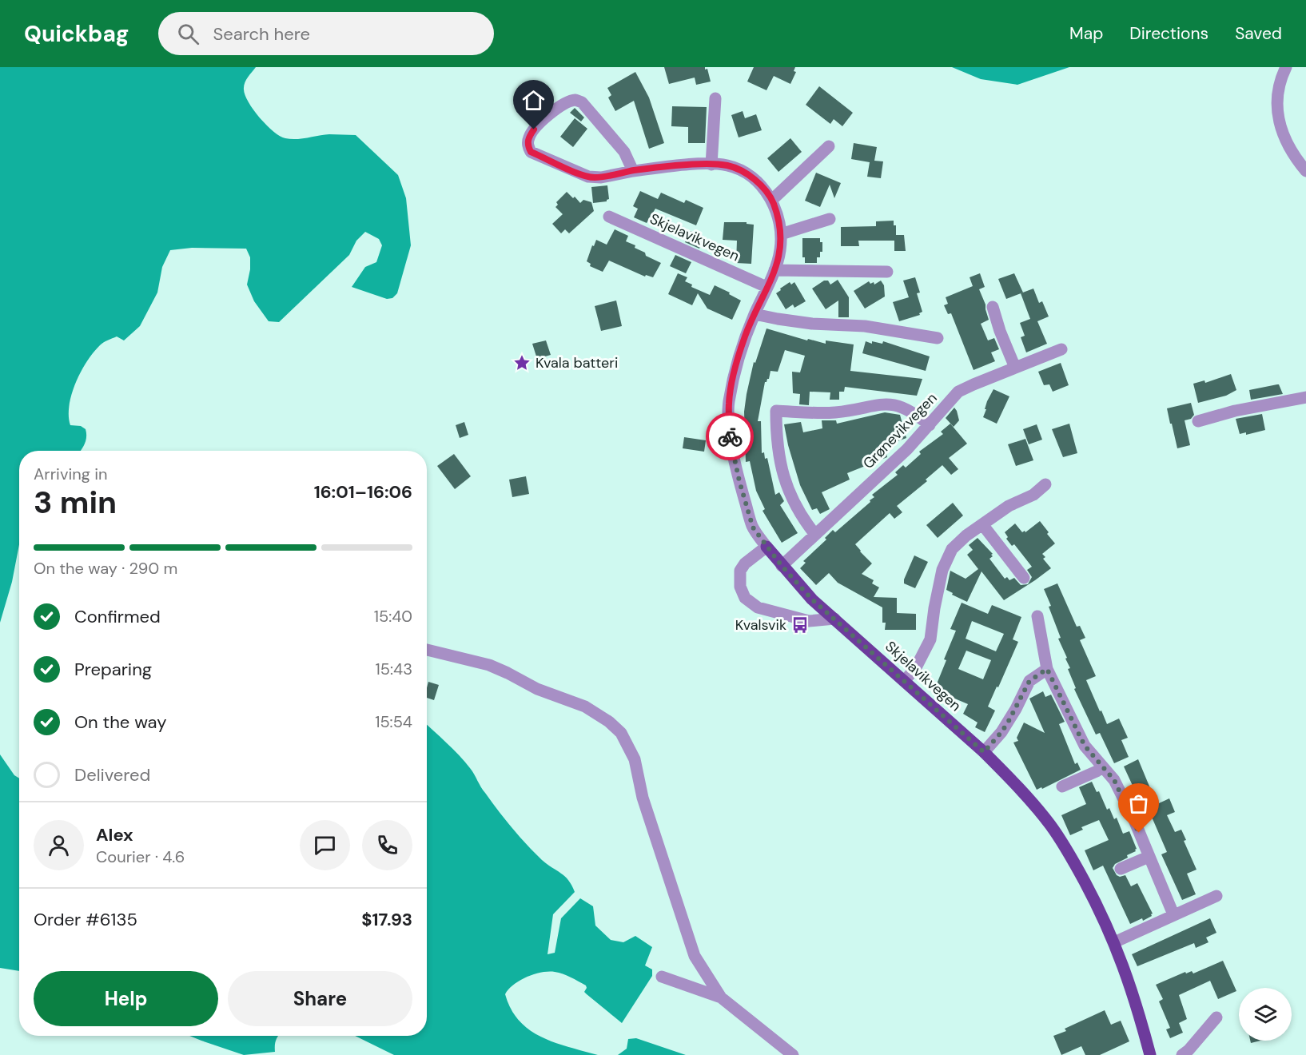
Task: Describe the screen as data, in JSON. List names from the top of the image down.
{
  "streets": {
    "main road": ["Skjelavikvegen"],
    "street": ["Grønevikvegen"]
  },
  "crossings": [
    ["Skjelavikvegen", "Grønevikvegen"]
  ],
  "places": {
    "place": ["Kvala batteri"],
    "bus stop": ["Kvalsvik"]
  },
  "page": {
    "header": "Quickbag",
    "search": "Search here",
    "nav": ["Map", "Directions", "Saved"],
    "heading": ["3 min", "Arriving in", "16:01–16:06"],
    "panel": [
      "Alex",
      "Courier · 4.6",
      "Order #6135",
      "$17.93"
    ],
    "bar": "On the way · 290 m",
    "list": [
      ["Confirmed", "15:40"],
      ["Preparing", "15:43"],
      ["On the way", "15:54"],
      "Delivered"
    ],
    "buttons": ["Help", "Share"]
  }
}
